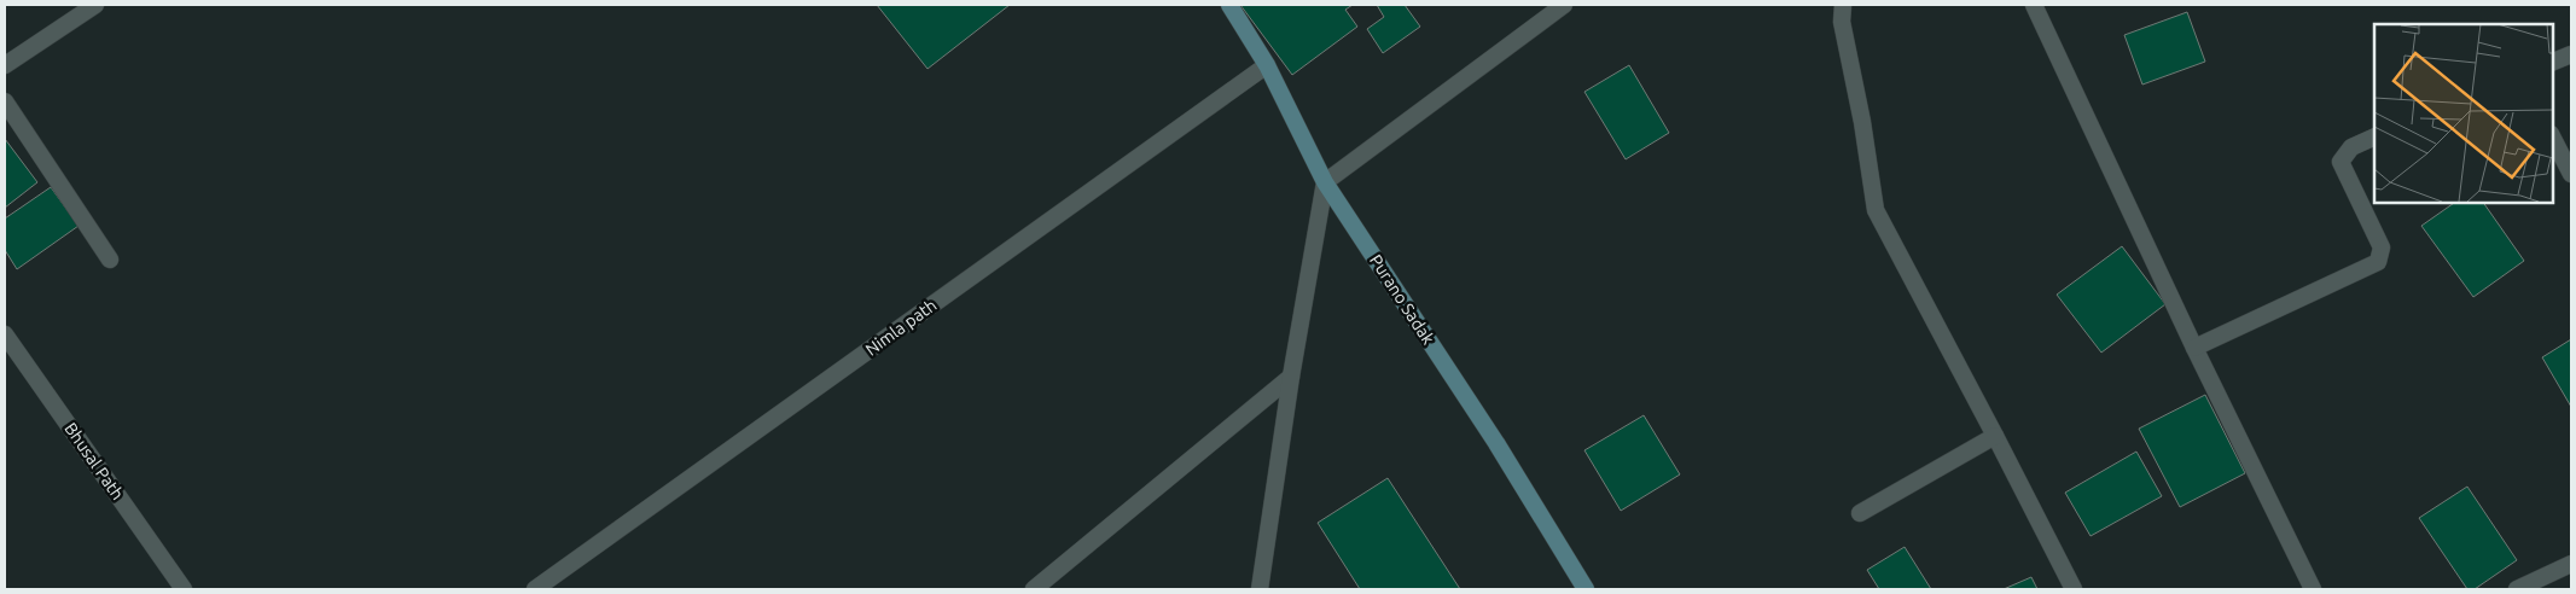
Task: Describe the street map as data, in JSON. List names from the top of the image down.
{
  "streets": {
    "main road": ["Purano Sadak"],
    "street": ["Nimla path", "Bhusal Path"]
  },
  "crossings": [
    ["Purano Sadak", "Nimla path"]
  ]
}
